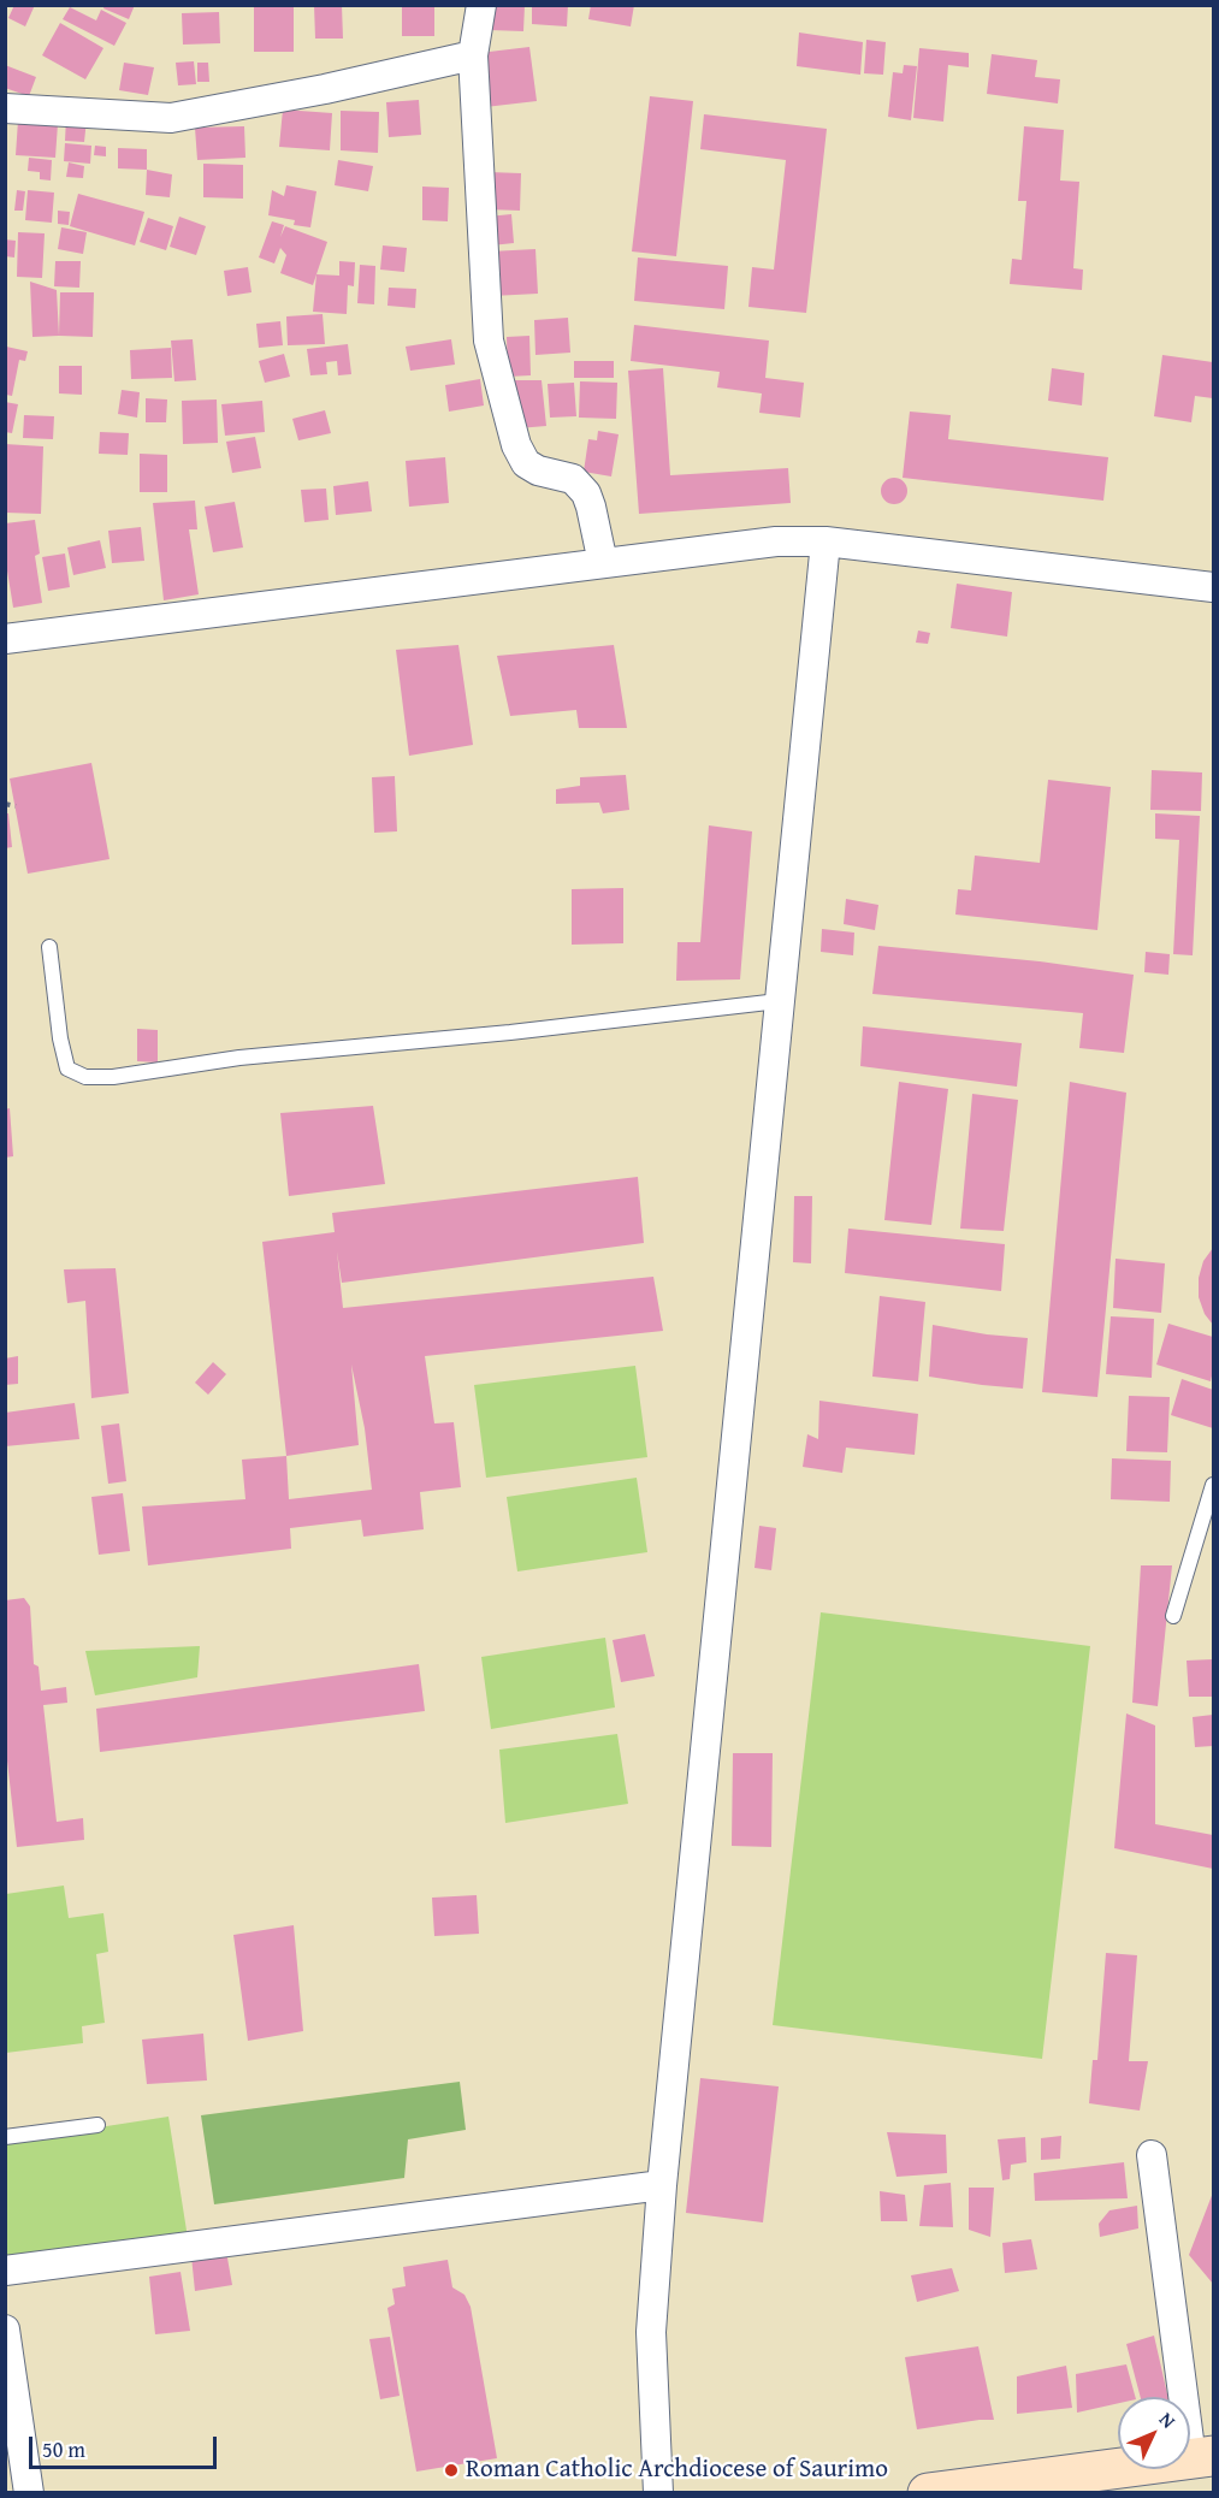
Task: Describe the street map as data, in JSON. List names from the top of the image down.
{
  "places": ["Roman Catholic Archdiocese of Saurimo"],
  "scale_bar": "50 m",
  "north": "top right"
}
